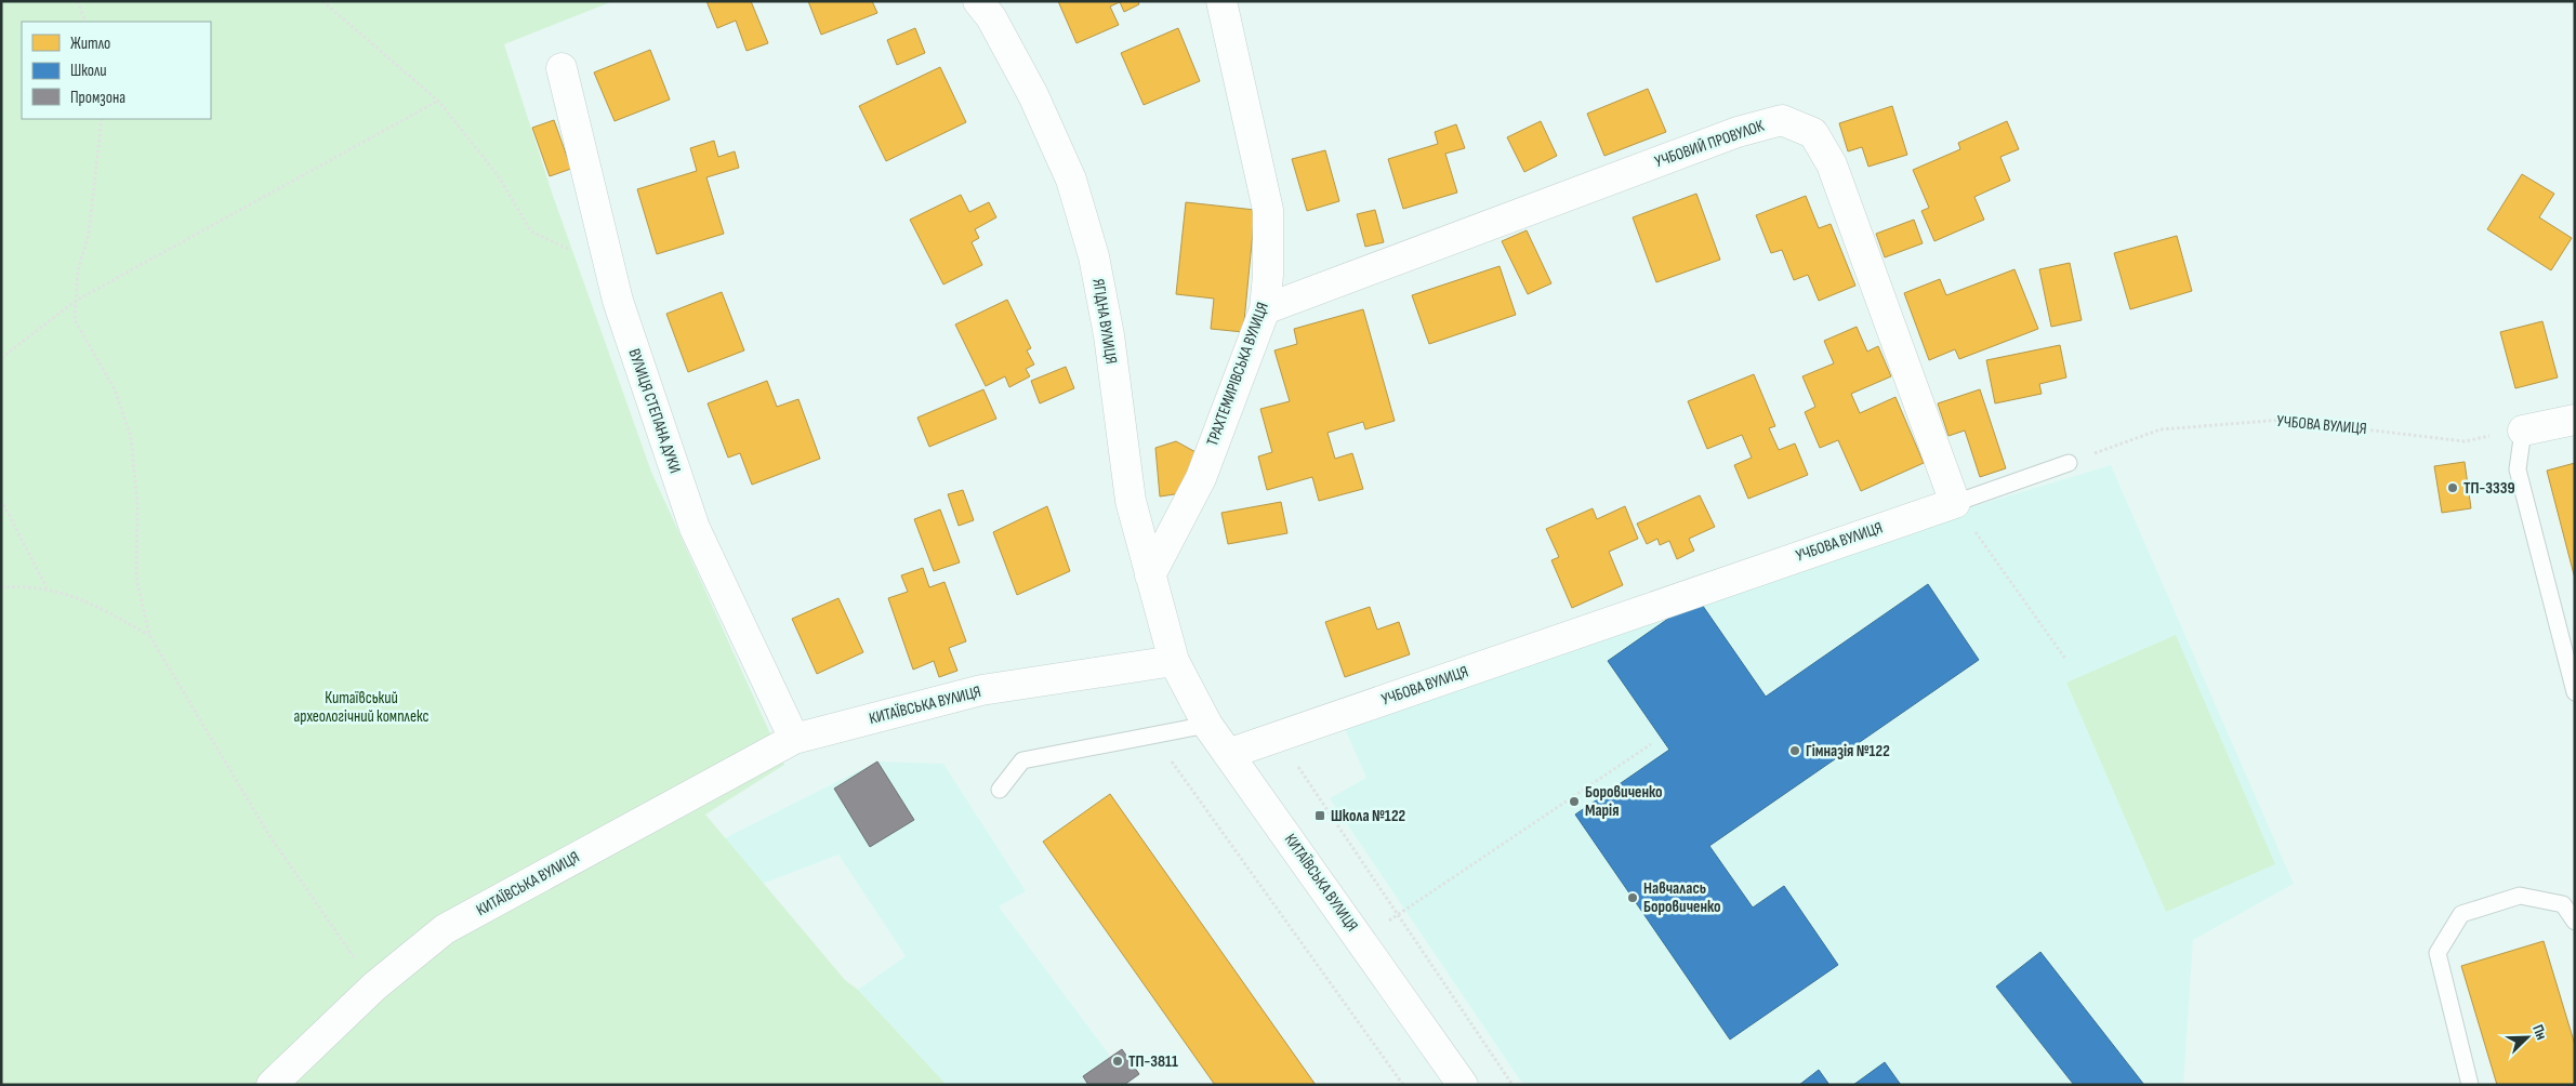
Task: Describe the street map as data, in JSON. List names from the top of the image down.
{
  "streets": {
    "street": [
      "УЧБОВИЙ ПРОВУЛОК",
      "ЯГІДНА ВУЛИЦЯ",
      "ТРАХТЕМИРІВСЬКА ВУЛИЦЯ",
      "ВУЛИЦЯ СТЕПАНА ДУКИ",
      "УЧБОВА ВУЛИЦЯ",
      "КИТАЇВСЬКА ВУЛИЦЯ"
    ]
  },
  "crossings": [
    ["УЧБОВИЙ ПРОВУЛОК", "ТРАХТЕМИРІВСЬКА ВУЛИЦЯ"],
    ["УЧБОВИЙ ПРОВУЛОК", "УЧБОВА ВУЛИЦЯ"],
    ["ЯГІДНА ВУЛИЦЯ", "ТРАХТЕМИРІВСЬКА ВУЛИЦЯ"],
    ["ЯГІДНА ВУЛИЦЯ", "КИТАЇВСЬКА ВУЛИЦЯ"],
    ["ВУЛИЦЯ СТЕПАНА ДУКИ", "КИТАЇВСЬКА ВУЛИЦЯ"],
    ["УЧБОВА ВУЛИЦЯ", "КИТАЇВСЬКА ВУЛИЦЯ"]
  ],
  "parks": ["Китаївський археологічний комплекс"],
  "places": {
    "other": [
      "ТП-3339",
      "Гімназія №122",
      "Боровиченко Марія",
      "Навчалась Боровиченко",
      "ТП-3811"
    ],
    "transit": ["Школа №122"]
  },
  "legend": ["Житло", "Школи", "Промзона"],
  "north": "top right"
}
